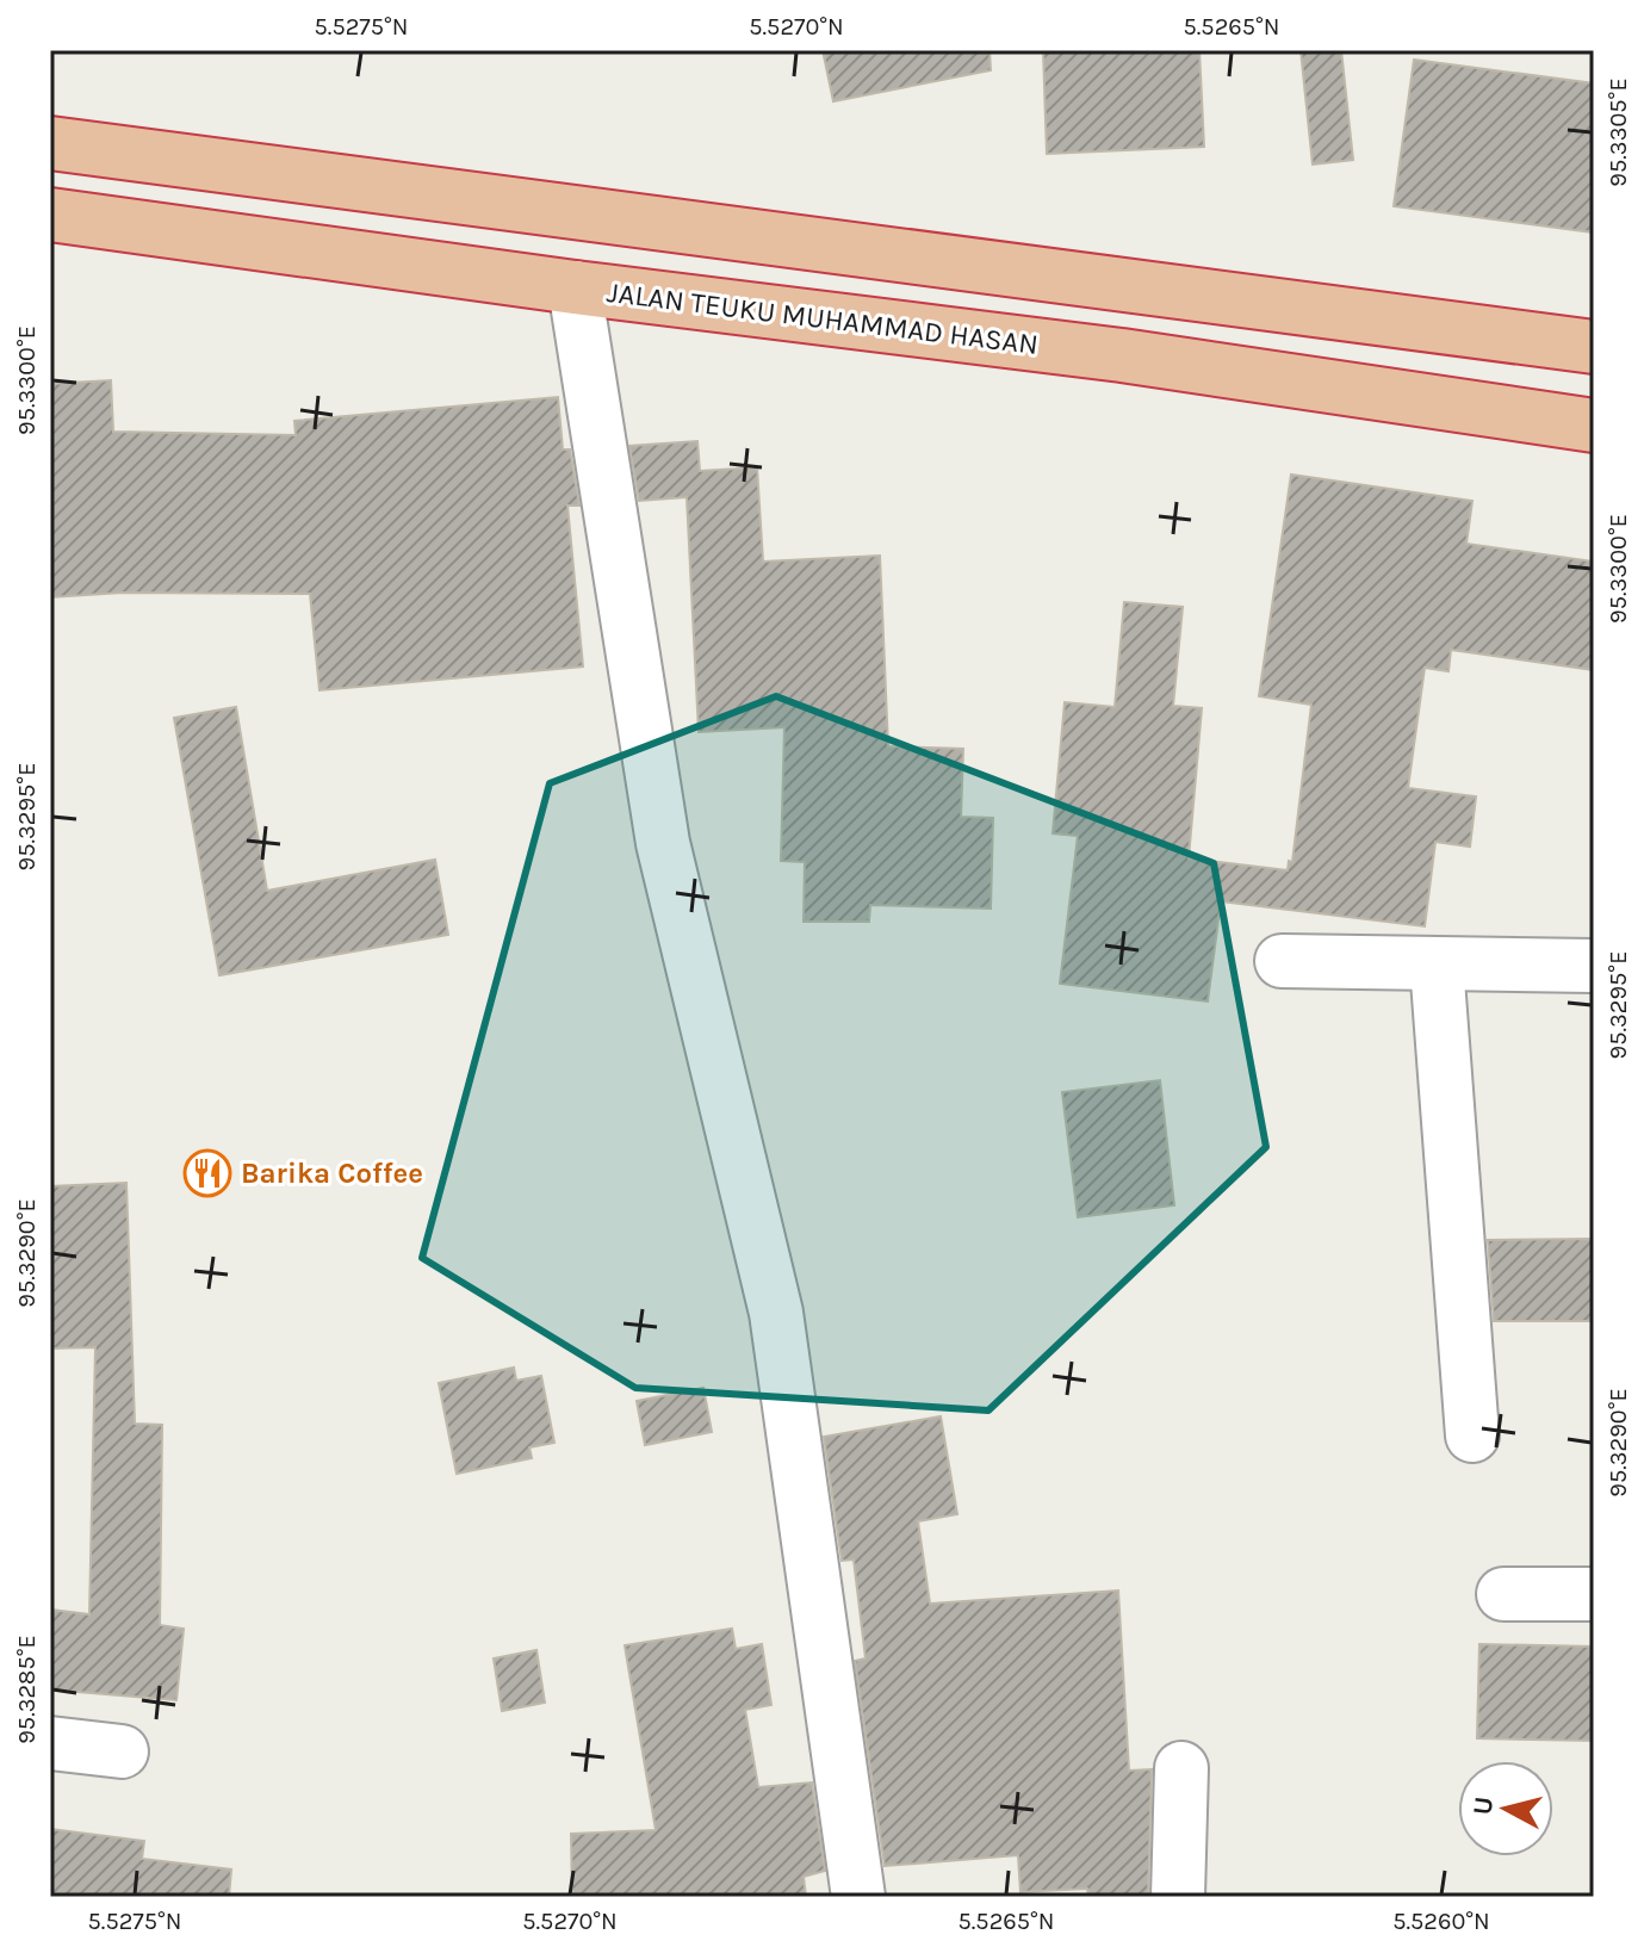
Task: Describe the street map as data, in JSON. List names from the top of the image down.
{
  "streets": {
    "highway": ["JALAN TEUKU MUHAMMAD HASAN"]
  },
  "places": {
    "restaurant": ["Barika Coffee"]
  },
  "north": "left",
  "coordinates": [
    "5.5275°N",
    "5.5270°N",
    "5.5265°N",
    "95.3305°E",
    "95.3300°E",
    "95.3295°E",
    "95.3290°E",
    "95.3285°E",
    "5.5260°N"
  ]
}
